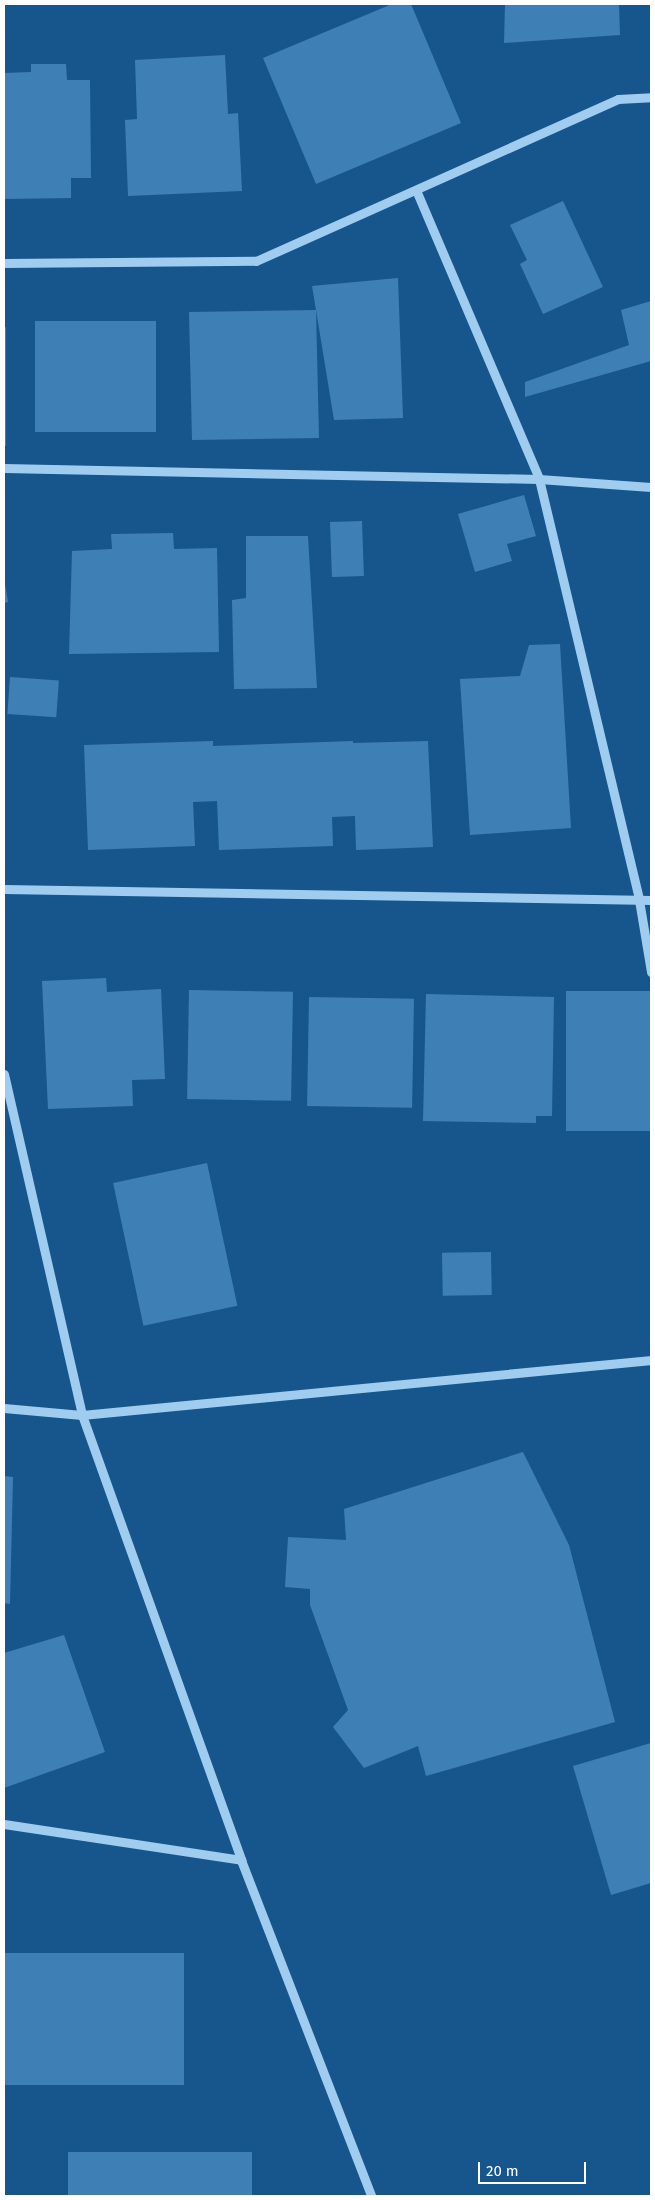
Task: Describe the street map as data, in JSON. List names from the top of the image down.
{
  "scale_bar": "20 m"
}
